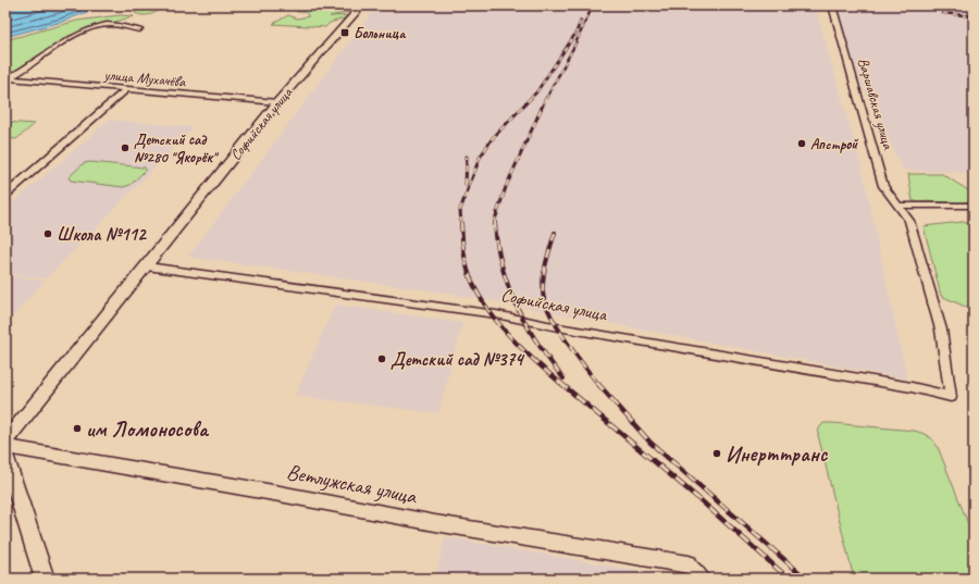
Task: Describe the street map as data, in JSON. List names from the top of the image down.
{
  "streets": {
    "main road": ["Софийская улица", "Ветлужская улица"],
    "street": ["улица Мухачёва", "Варшавская улица"]
  },
  "crossings": [
    ["улица Мухачёва", "Софийская улица"],
    ["Варшавская улица", "Софийская улица"]
  ],
  "places": {
    "transit": ["Больница"],
    "other": [
      "Апстрой",
      "Детский сад №280 \"Якорёк\"",
      "Школа №112",
      "Детский сад №374",
      "им Ломоносова",
      "Инерттранс"
    ]
  }
}
